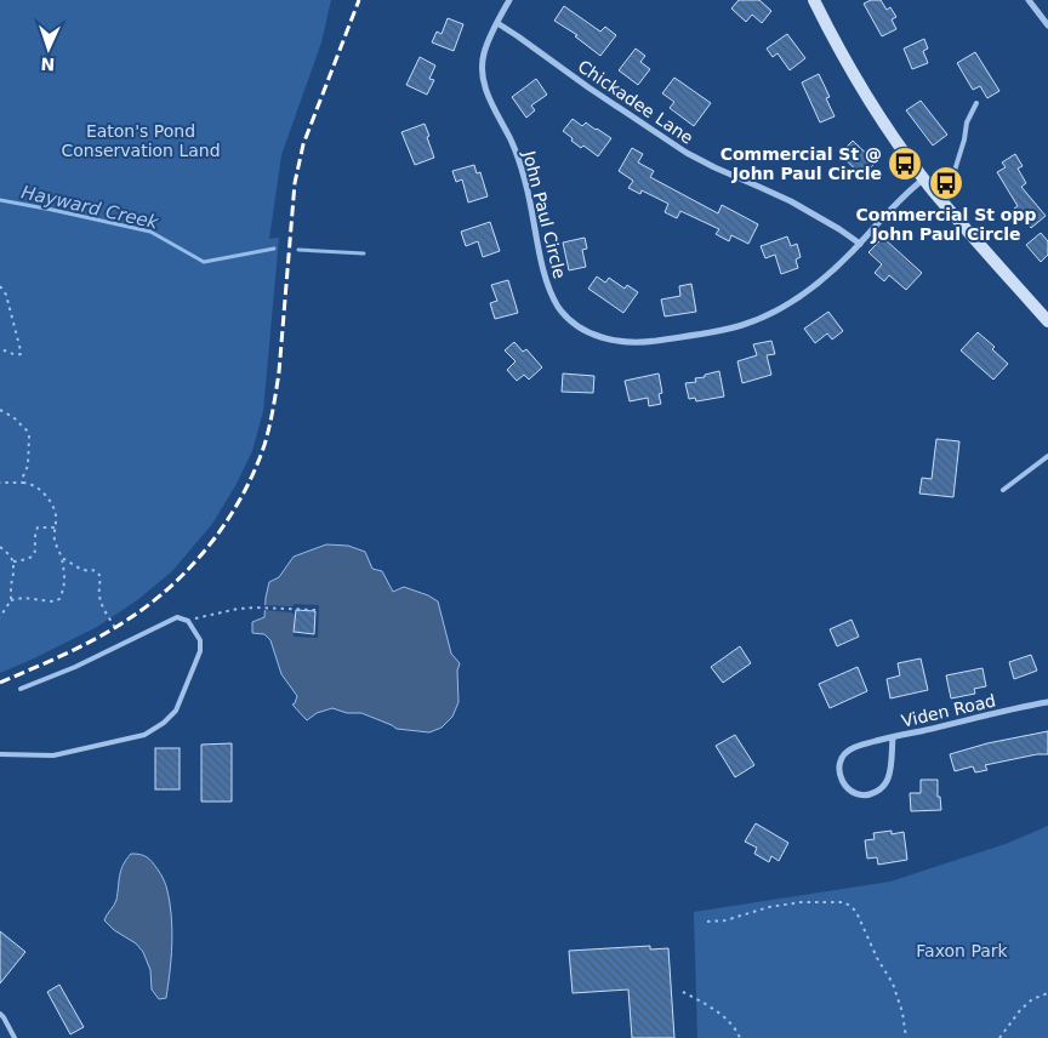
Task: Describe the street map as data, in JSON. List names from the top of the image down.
{
  "streets": {
    "street": ["Chickadee Lane", "John Paul Circle", "Viden Road"]
  },
  "crossings": [
    ["Chickadee Lane", "John Paul Circle"]
  ],
  "water": ["Hayward Creek"],
  "parks": ["Eaton's Pond Conservation Land", "Faxon Park"],
  "places": {
    "bus stop": ["Commercial St @ John Paul Circle", "Commercial St opp John Paul Circle"]
  },
  "north": "bottom"
}
